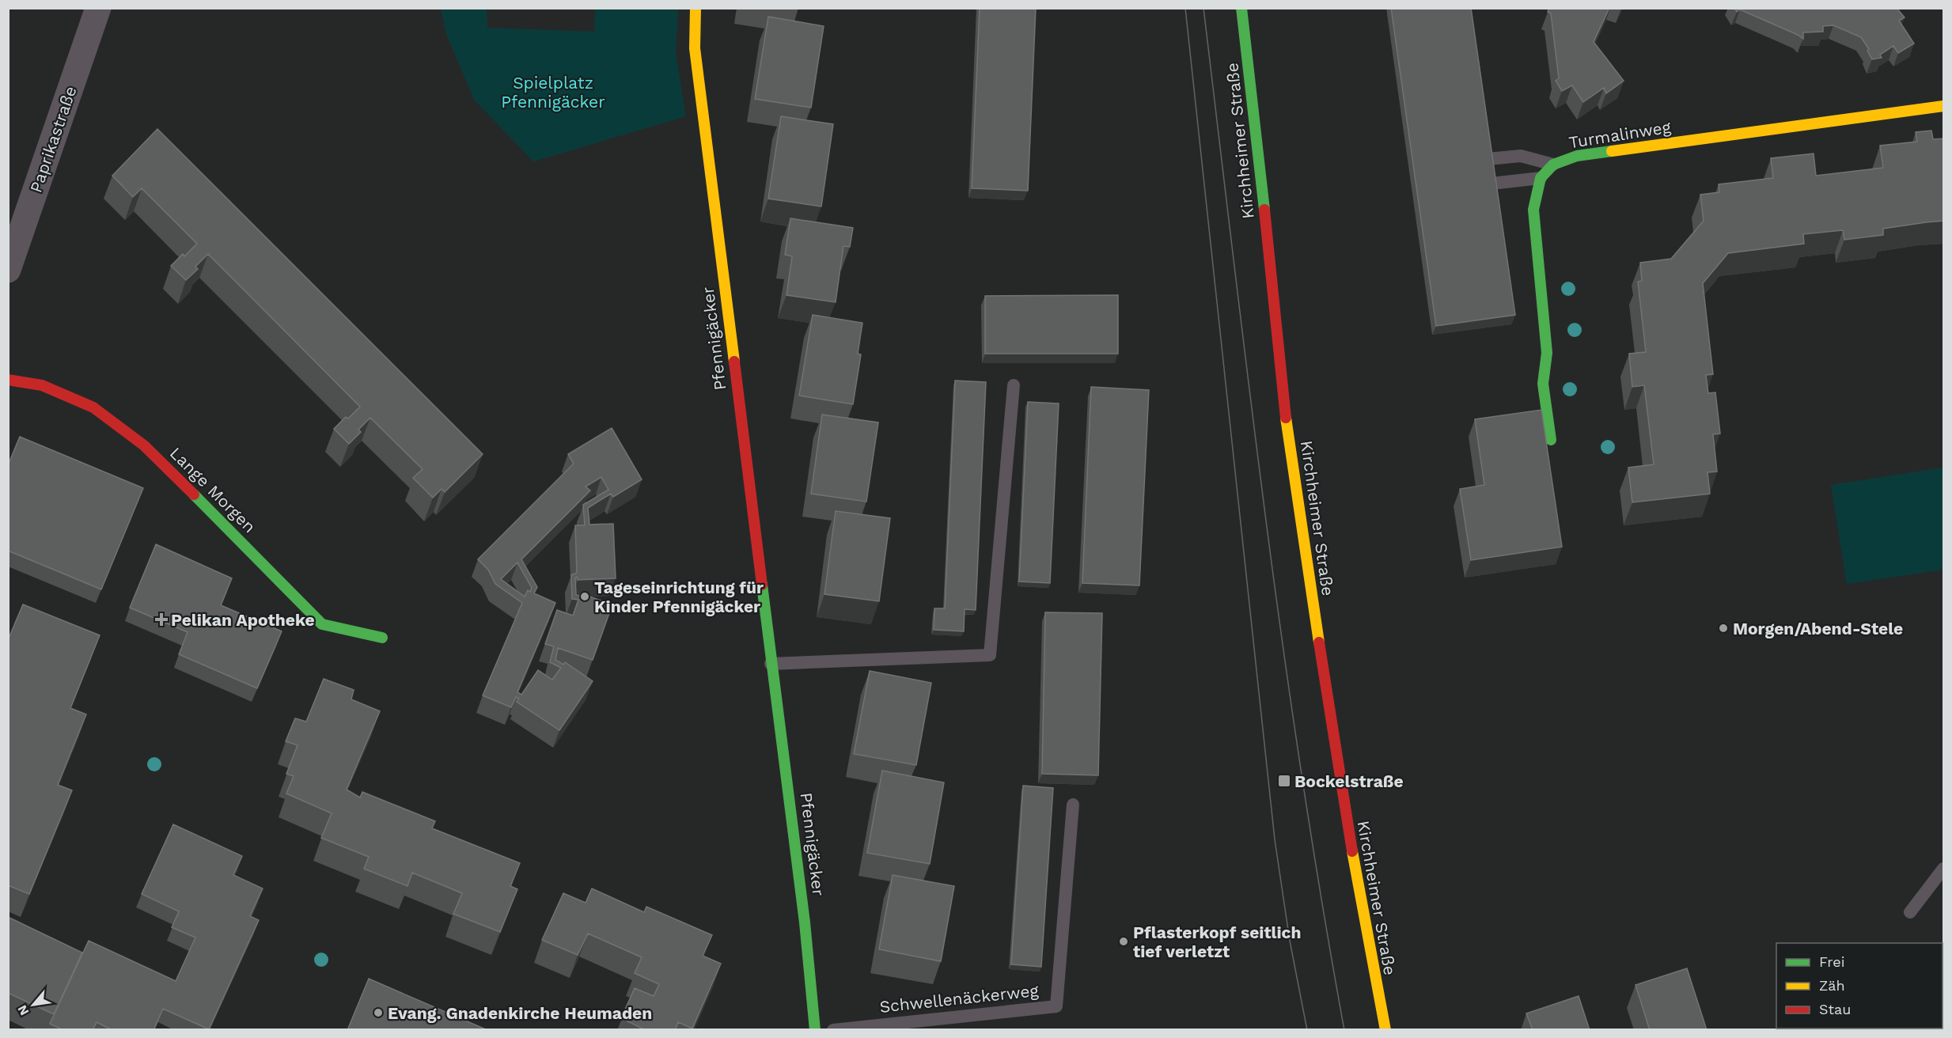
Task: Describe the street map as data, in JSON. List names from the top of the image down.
{
  "streets": {
    "street": [
      "Turmalinweg",
      "Paprikastraße",
      "Kirchheimer Straße",
      "Pfennigäcker",
      "Lange Morgen"
    ],
    "lane": ["Schwellenäckerweg"]
  },
  "parks": ["Spielplatz Pfennigäcker"],
  "places": {
    "other": [
      "Tageseinrichtung für Kinder Pfennigäcker",
      "Morgen/Abend-Stele",
      "Pflasterkopf seitlich tief verletzt",
      "Evang. Gnadenkirche Heumaden"
    ],
    "health": ["Pelikan Apotheke"],
    "transit": ["Bockelstraße"]
  },
  "legend": ["Frei", "Zäh", "Stau"],
  "north": "bottom left"
}
